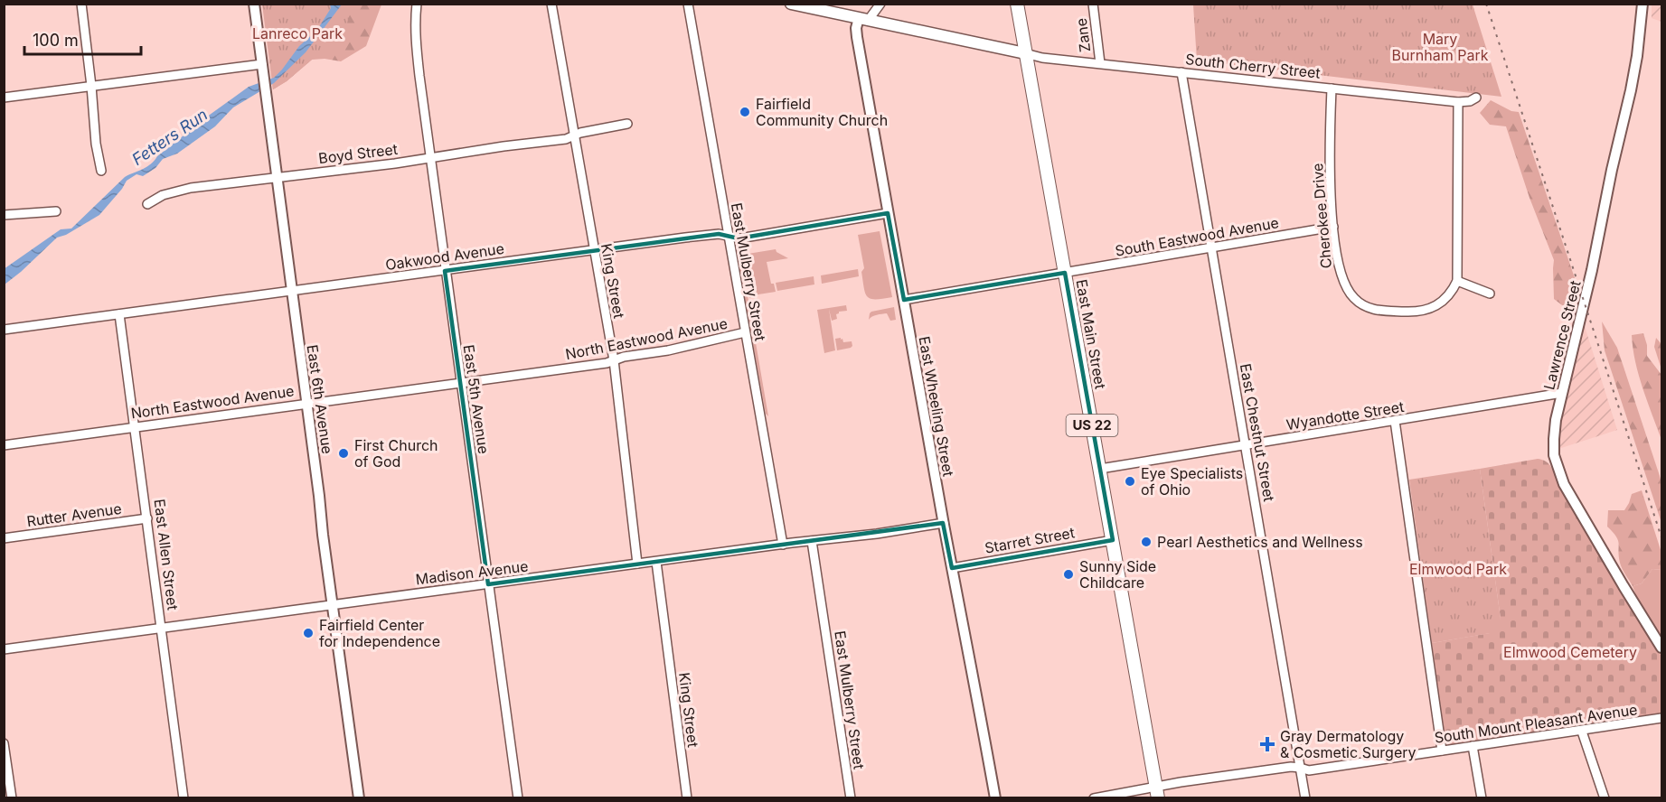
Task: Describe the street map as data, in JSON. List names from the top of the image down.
{
  "streets": {
    "main road": ["East Main Street", "US 22"],
    "street": [
      "Zane",
      "South Cherry Street",
      "Boyd Street",
      "Cherokee Drive",
      "South Eastwood Avenue",
      "Oakwood Avenue",
      "East Mulberry Street",
      "King Street",
      "Lawrence Street",
      "North Eastwood Avenue",
      "East 6th Avenue",
      "East 5th Avenue",
      "East Wheeling Street",
      "Wyandotte Street",
      "East Chestnut Street",
      "Rutter Avenue",
      "Starret Street",
      "East Allen Street",
      "Madison Avenue",
      "South Mount Pleasant Avenue"
    ]
  },
  "crossings": [
    ["Zane", "South Cherry Street"],
    ["South Cherry Street", "Cherokee Drive"],
    ["South Cherry Street", "East Main Street"],
    ["South Cherry Street", "East Chestnut Street"],
    ["Boyd Street", "King Street"],
    ["Boyd Street", "East 6th Avenue"],
    ["Boyd Street", "East 5th Avenue"],
    ["Cherokee Drive", "South Eastwood Avenue"],
    ["South Eastwood Avenue", "East Main Street"],
    ["South Eastwood Avenue", "East Chestnut Street"],
    ["Oakwood Avenue", "East Mulberry Street"],
    ["Oakwood Avenue", "King Street"],
    ["Oakwood Avenue", "East 6th Avenue"],
    ["Oakwood Avenue", "East 5th Avenue"],
    ["Oakwood Avenue", "East Wheeling Street"],
    ["Oakwood Avenue", "East Allen Street"],
    ["East Mulberry Street", "North Eastwood Avenue"],
    ["East Mulberry Street", "Madison Avenue"],
    ["King Street", "North Eastwood Avenue"],
    ["King Street", "Madison Avenue"],
    ["East Main Street", "Wyandotte Street"],
    ["East Main Street", "Starret Street"],
    ["East Main Street", "South Mount Pleasant Avenue"],
    ["Lawrence Street", "Wyandotte Street"],
    ["North Eastwood Avenue", "East 6th Avenue"],
    ["North Eastwood Avenue", "East 5th Avenue"],
    ["North Eastwood Avenue", "East Allen Street"],
    ["East 6th Avenue", "Madison Avenue"],
    ["East 5th Avenue", "Madison Avenue"],
    ["East Wheeling Street", "Starret Street"],
    ["East Wheeling Street", "Madison Avenue"],
    ["Wyandotte Street", "East Chestnut Street"],
    ["East Chestnut Street", "South Mount Pleasant Avenue"],
    ["Rutter Avenue", "East Allen Street"],
    ["East Allen Street", "Madison Avenue"]
  ],
  "water": ["Fetters Run"],
  "parks": [
    "Lanreco Park",
    "Mary Burnham Park",
    "Elmwood Park",
    "Elmwood Cemetery"
  ],
  "places": {
    "other": [
      "Fairfield Community Church",
      "First Church of God",
      "Eye Specialists of Ohio",
      "Pearl Aesthetics and Wellness",
      "Sunny Side Childcare",
      "Fairfield Center for Independence"
    ],
    "health": ["Gray Dermatology & Cosmetic Surgery"]
  },
  "scale_bar": "100 m"
}
